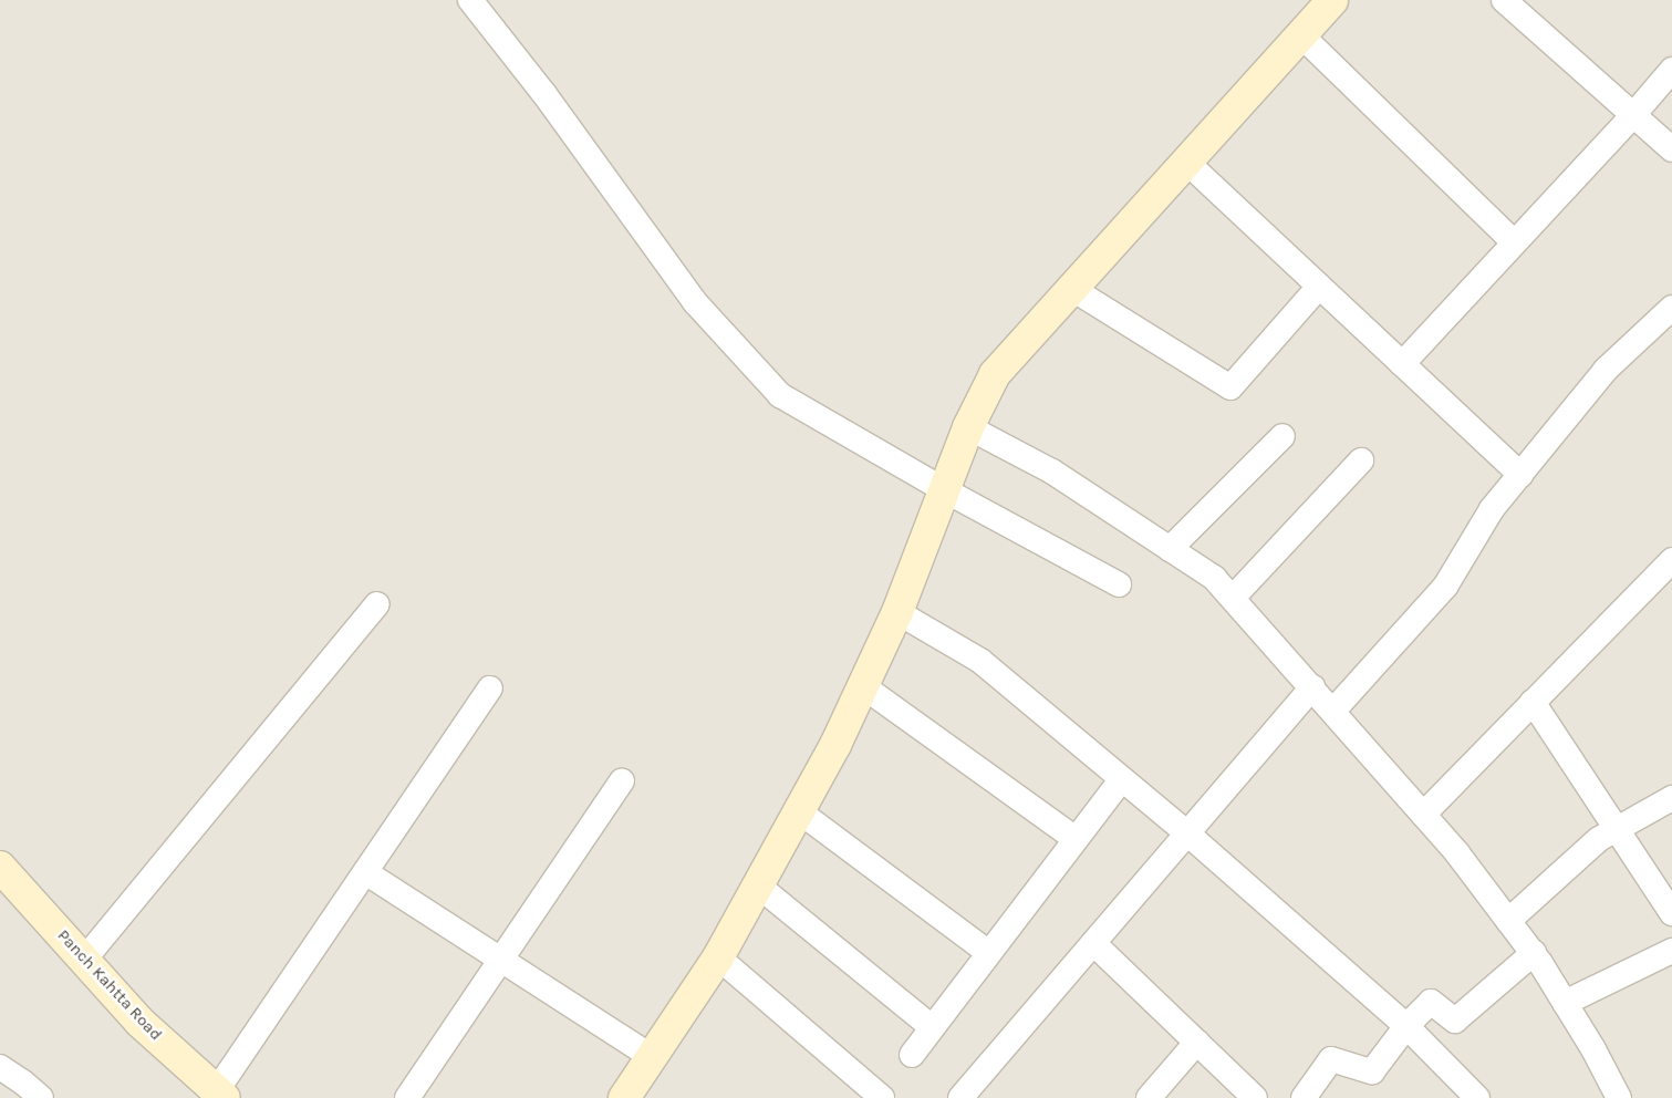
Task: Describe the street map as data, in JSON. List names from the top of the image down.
{
  "streets": {
    "main road": ["Panch Kahtta Road"]
  }
}
